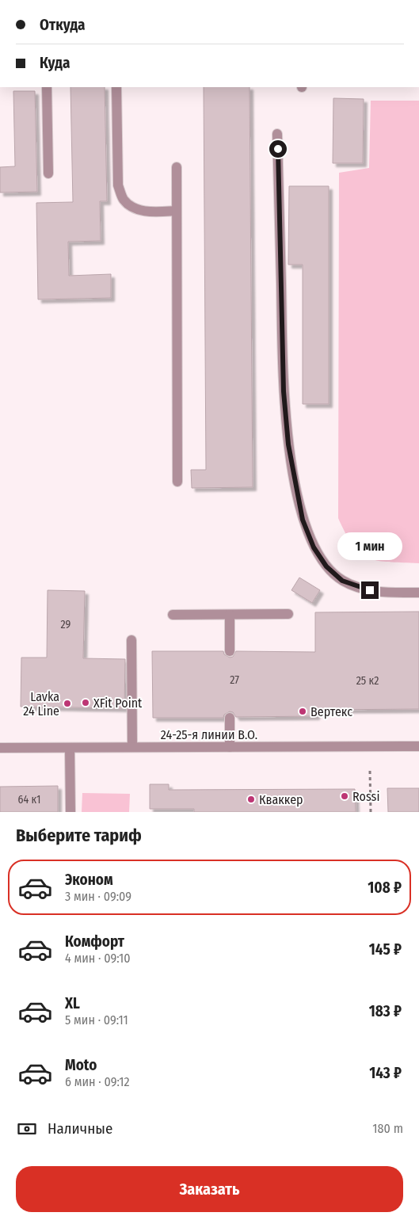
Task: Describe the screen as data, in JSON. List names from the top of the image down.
{
  "streets": {
    "street": ["24-25-я линии В.О."]
  },
  "places": [
    "XFit Point",
    "Lavka 24 Line",
    "Вертекс",
    "Rossi",
    "Кваккер"
  ],
  "house_numbers": [
    "29",
    "27",
    "25 к2",
    "64 к1"
  ],
  "page": {
    "banner": ["Откуда", "Куда"],
    "bubble": "1 мин",
    "heading": "Выберите тариф",
    "list": [
      {
        "name": "Эконом",
        "note": "3 мин · 09:09",
        "value": "108 ₽"
      },
      {
        "name": "Комфорт",
        "note": "4 мин · 09:10",
        "value": "145 ₽"
      },
      {
        "name": "XL",
        "note": "5 мин · 09:11",
        "value": "183 ₽"
      },
      {
        "name": "Moto",
        "note": "6 мин · 09:12",
        "value": "143 ₽"
      }
    ],
    "pay": ["Наличные", "180 m"],
    "buttons": "Заказать"
  }
}
